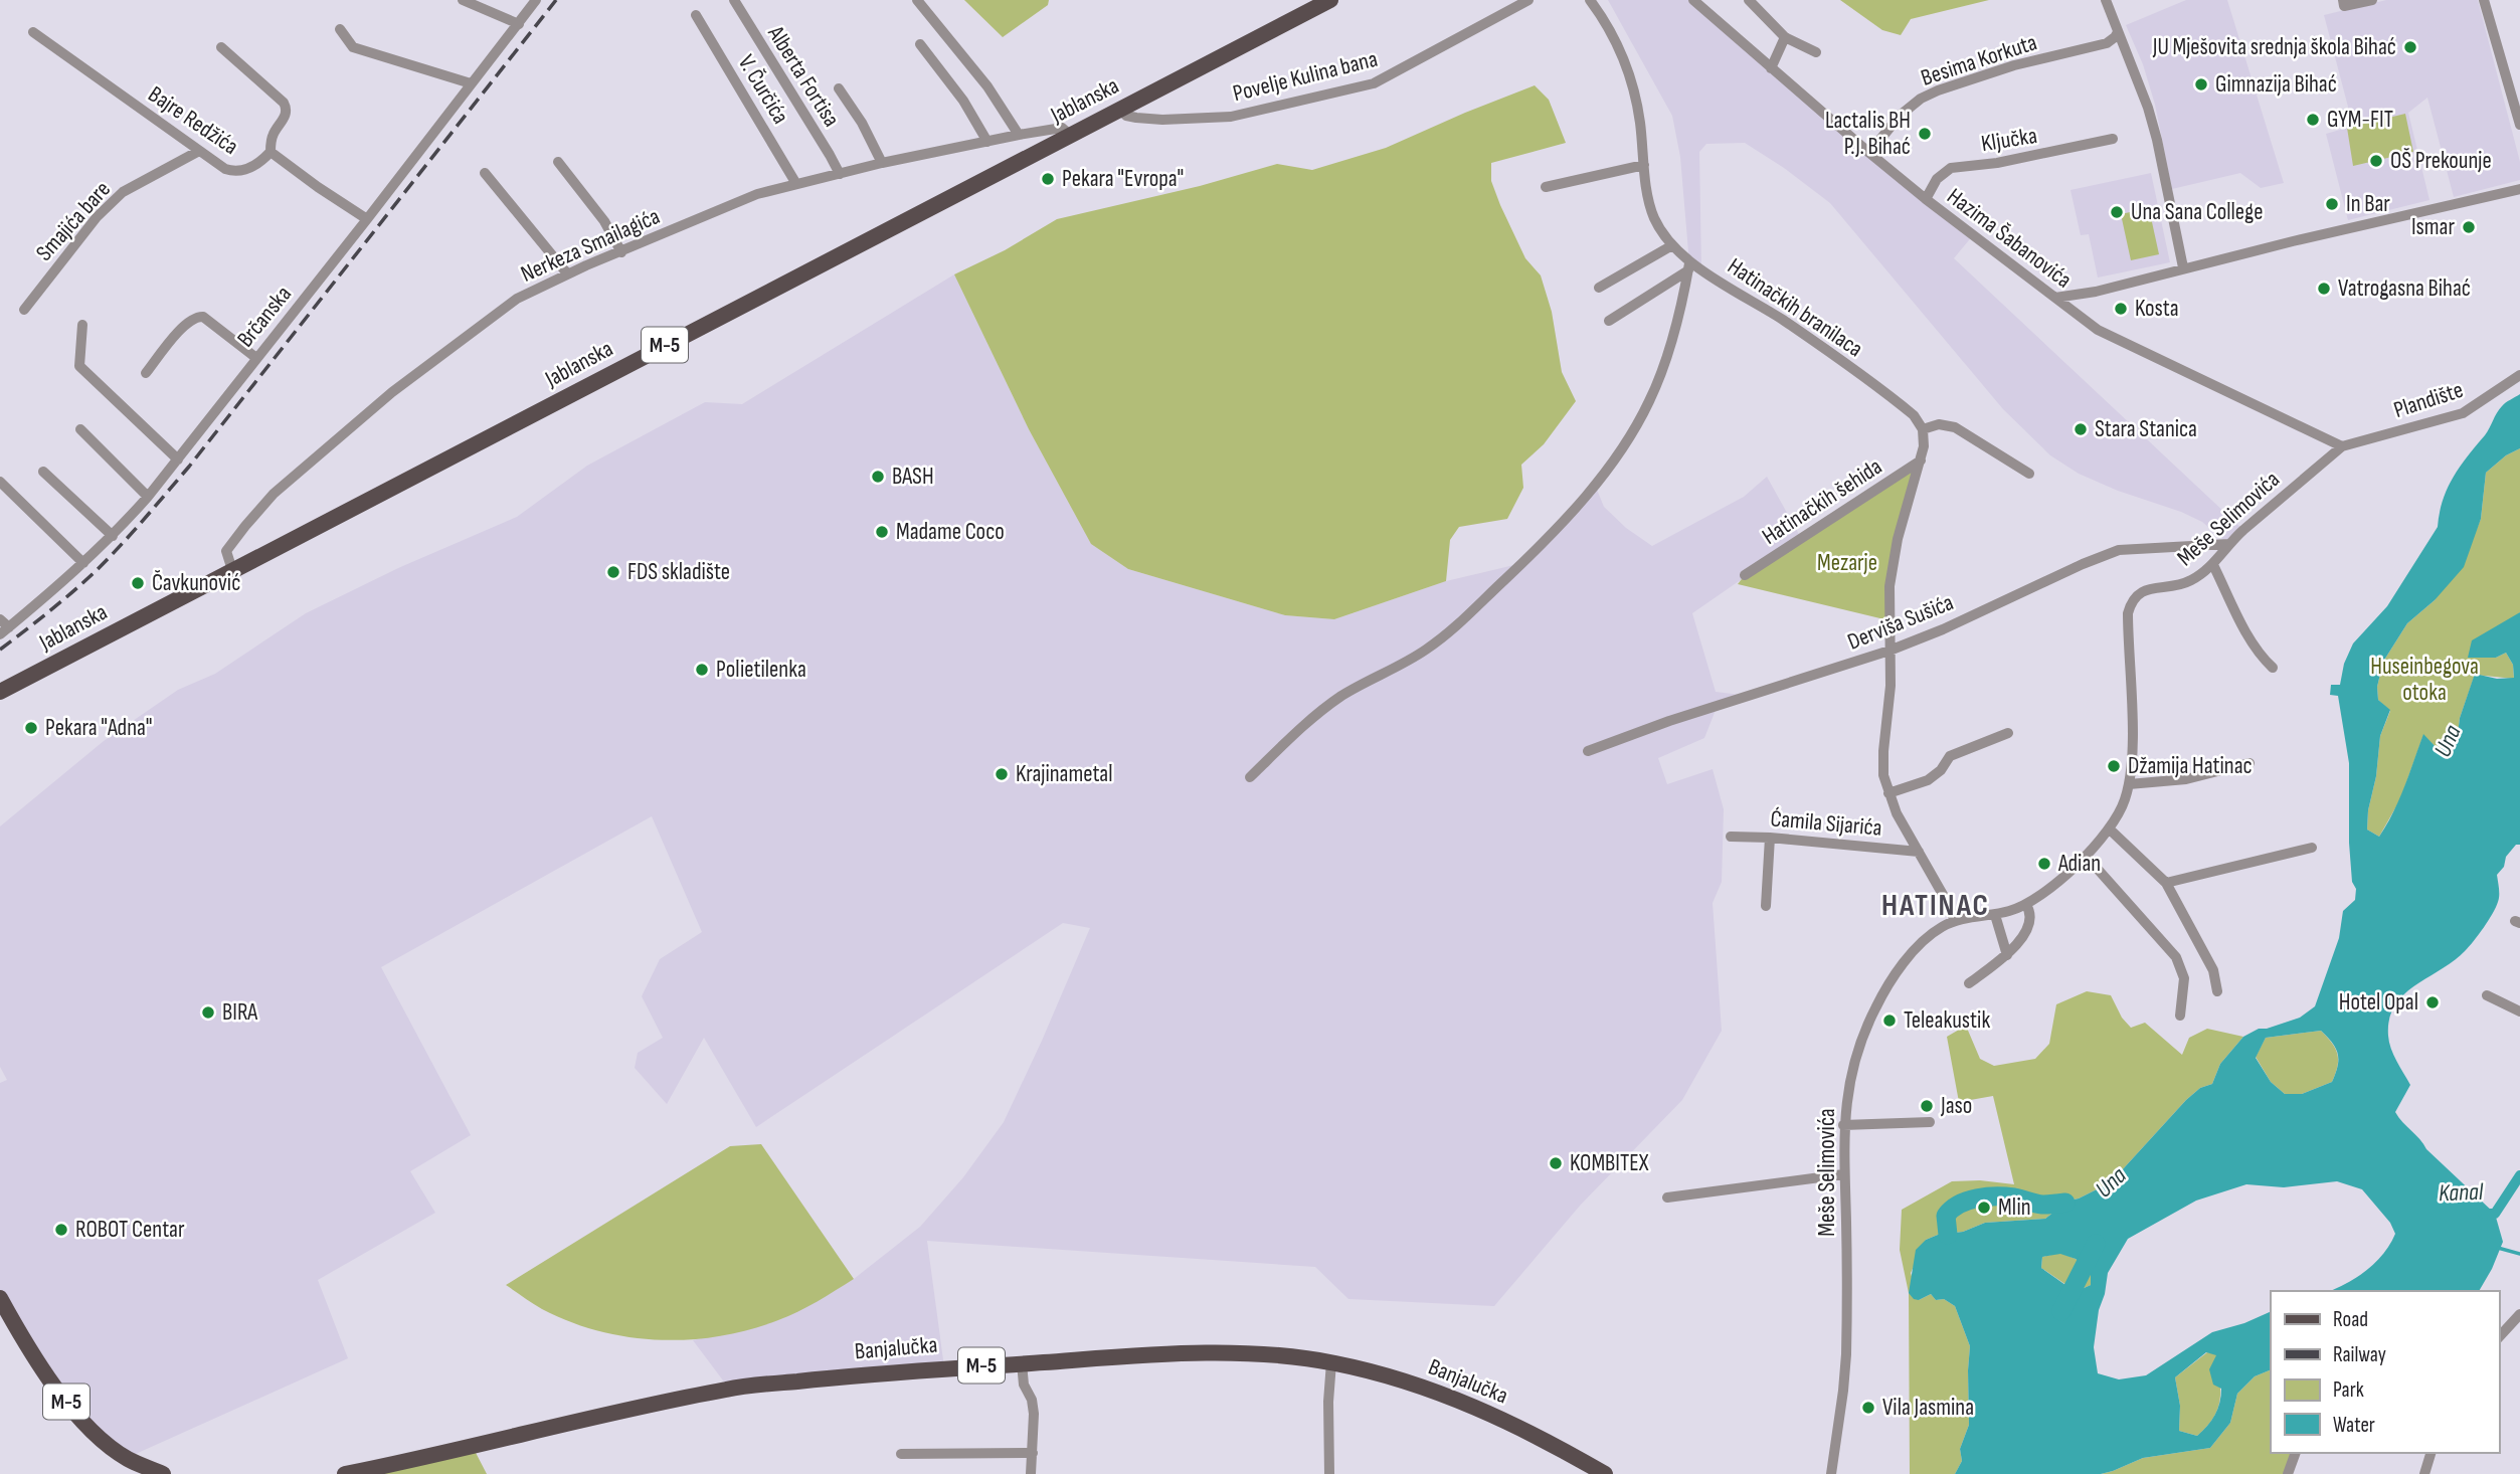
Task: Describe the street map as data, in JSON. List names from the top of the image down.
{
  "streets": {
    "main road": ["Jablanska", "M-5", "Banjalučka"],
    "street": [
      "Besima Korkuta",
      "Alberta Fortisa",
      "Povelje Kulina bana",
      "V. Čurčića",
      "Bajre Redžića",
      "Ključka",
      "Smajića bare",
      "Hazima Šabanovića",
      "Nerkeza Smailagića",
      "Hatinačkih branilaca",
      "Brčanska",
      "Plandište",
      "Hatinačkih šehida",
      "Meše Selimovića",
      "Derviša Sušića",
      "Ćamila Sijarića"
    ]
  },
  "crossings": [
    ["Besima Korkuta", "Hazima Šabanovića"],
    ["Alberta Fortisa", "Nerkeza Smailagića"],
    ["Povelje Kulina bana", "Jablanska"],
    ["V. Čurčića", "Nerkeza Smailagića"],
    ["Jablanska", "Nerkeza Smailagića"],
    ["Bajre Redžića", "Smajića bare"],
    ["Bajre Redžića", "Brčanska"],
    ["Ključka", "Hazima Šabanovića"],
    ["Hazima Šabanovića", "Plandište"],
    ["Hazima Šabanovića", "Meše Selimovića"],
    ["Plandište", "Meše Selimovića"],
    ["Meše Selimovića", "Derviša Sušića"]
  ],
  "districts": ["HATINAC"],
  "water": ["Una", "Kanal"],
  "parks": ["Mezarje", "Huseinbegova otoka"],
  "places": [
    "JU Mješovita srednja škola Bihać",
    "Gimnazija Bihać",
    "GYM-FIT",
    "Lactalis BH P.J. Bihać",
    "OŠ Prekounje",
    "Pekara \"Evropa\"",
    "In Bar",
    "Una Sana College",
    "Ismar",
    "Vatrogasna Bihać",
    "Kosta",
    "Stara Stanica",
    "BASH",
    "Madame Coco",
    "FDS skladište",
    "Čavkunović",
    "Polietilenka",
    "Pekara \"Adna\"",
    "Džamija Hatinac",
    "Krajinametal",
    "Adian",
    "Hotel Opal",
    "BIRA",
    "Teleakustik",
    "Jaso",
    "KOMBITEX",
    "Mlin",
    "ROBOT Centar",
    "Vila Jasmina"
  ],
  "legend": [
    "Road",
    "Railway",
    "Park",
    "Water"
  ]
}
